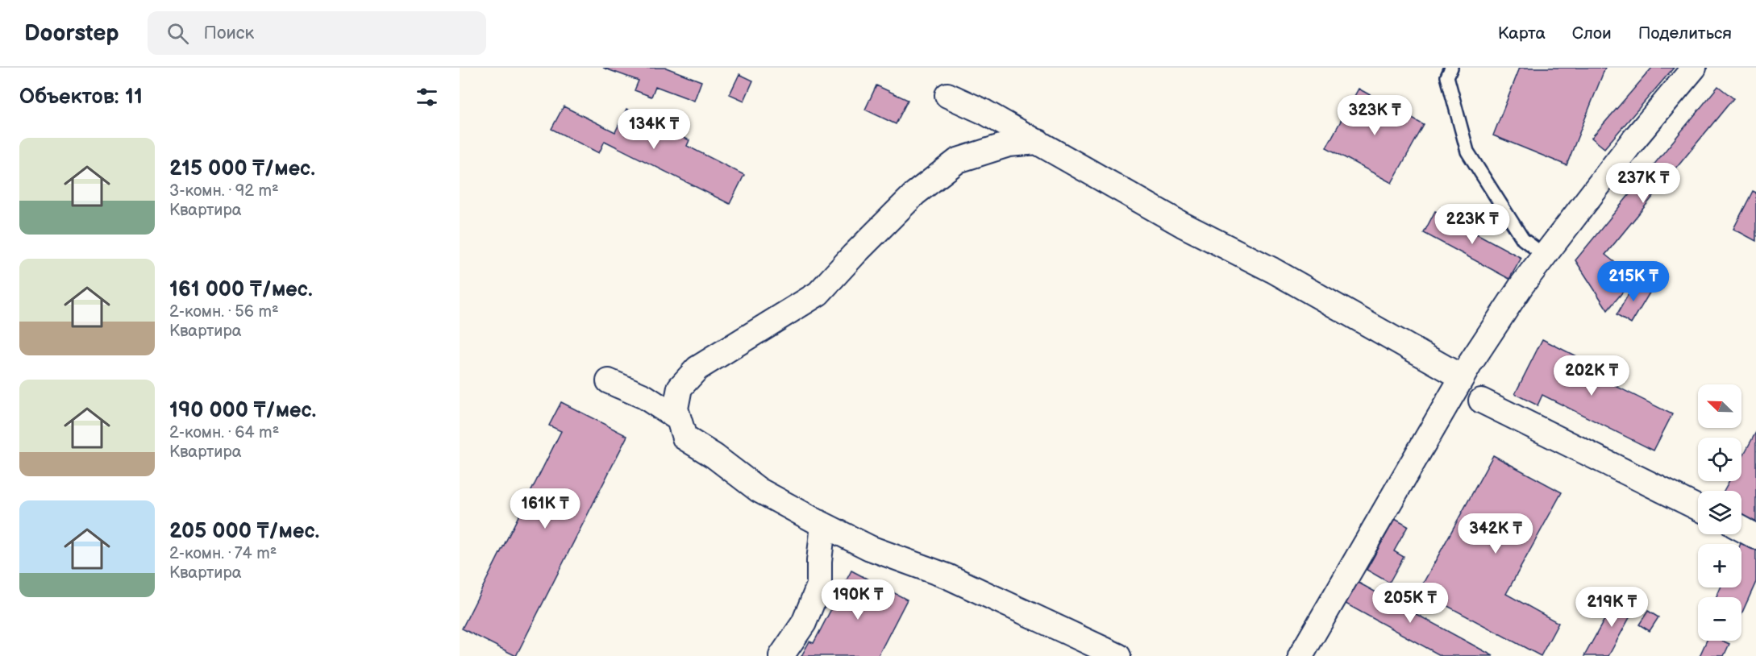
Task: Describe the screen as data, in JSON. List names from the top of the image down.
{
  "north": "top left",
  "page": {
    "header": "Doorstep",
    "search": "Поиск",
    "nav": ["Карта", "Слои", "Поделиться"],
    "heading": "Объектов: 11",
    "price": [
      "323K ₸",
      "134K ₸",
      "237K ₸",
      "223K ₸",
      "215K ₸",
      "202K ₸",
      "161K ₸",
      "342K ₸",
      "190K ₸",
      "205K ₸",
      "219K ₸"
    ],
    "list": [
      {
        "name": "215 000 ₸/мес.",
        "note": "3-комн. · 92 m² · Квартира"
      },
      {
        "name": "161 000 ₸/мес.",
        "note": "2-комн. · 56 m² · Квартира"
      },
      {
        "name": "190 000 ₸/мес.",
        "note": "2-комн. · 64 m² · Квартира"
      },
      {
        "name": "205 000 ₸/мес.",
        "note": "2-комн. · 74 m² · Квартира"
      }
    ],
    "map_buttons": ["+", "−"]
  }
}
